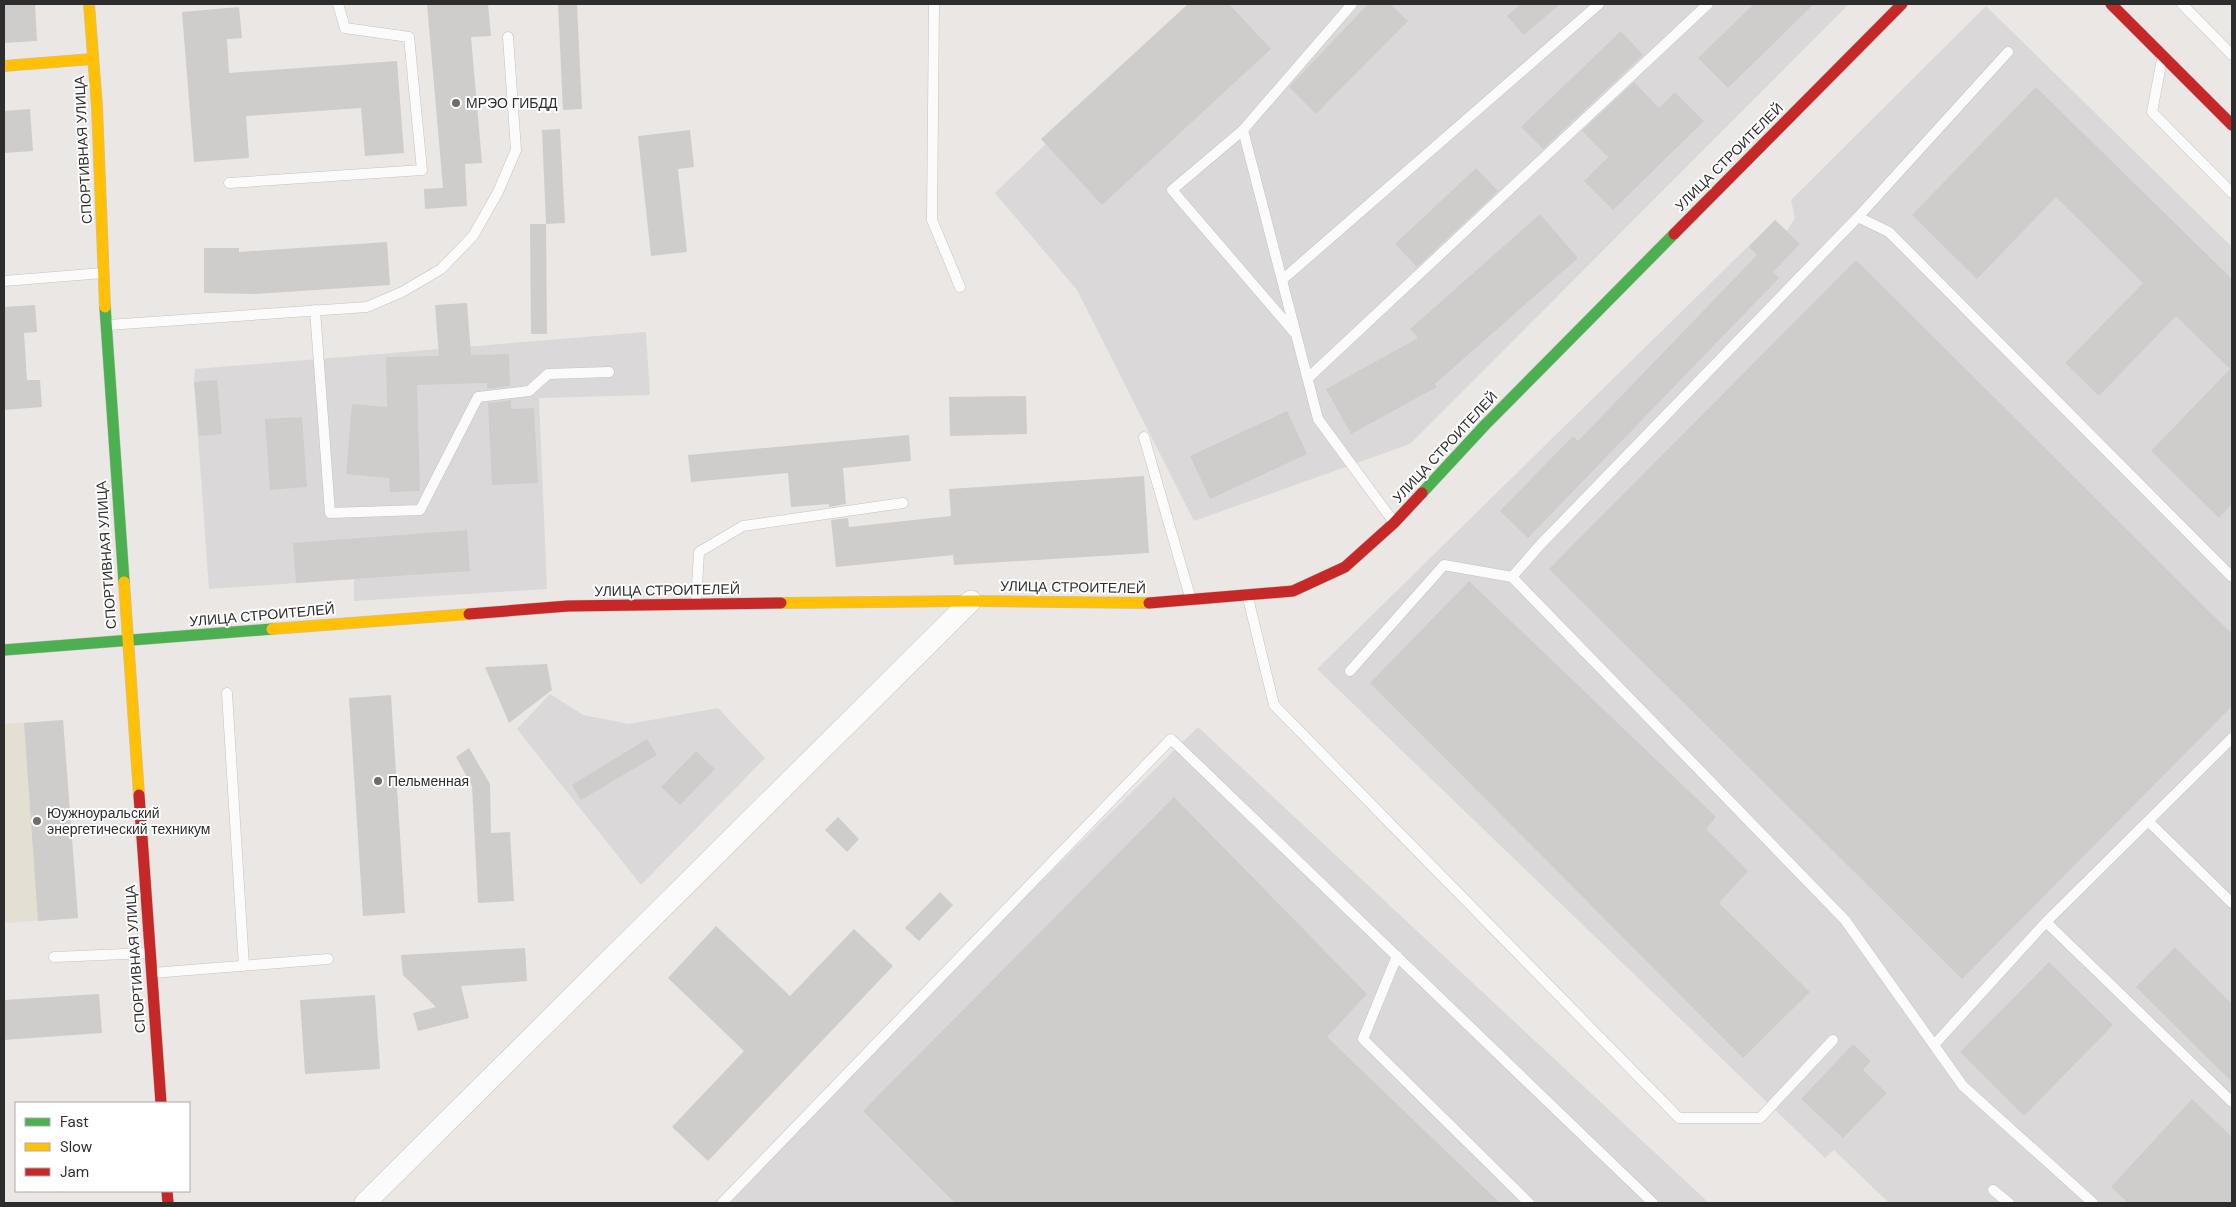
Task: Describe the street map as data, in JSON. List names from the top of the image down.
{
  "streets": {
    "street": ["СПОРТИВНАЯ УЛИЦА", "УЛИЦА СТРОИТЕЛЕЙ"]
  },
  "crossings": [
    ["СПОРТИВНАЯ УЛИЦА", "УЛИЦА СТРОИТЕЛЕЙ"]
  ],
  "places": ["МРЭО ГИБДД", "Пельменная", "Юужноуральский энергетический техникум"],
  "legend": ["Fast", "Slow", "Jam"]
}
